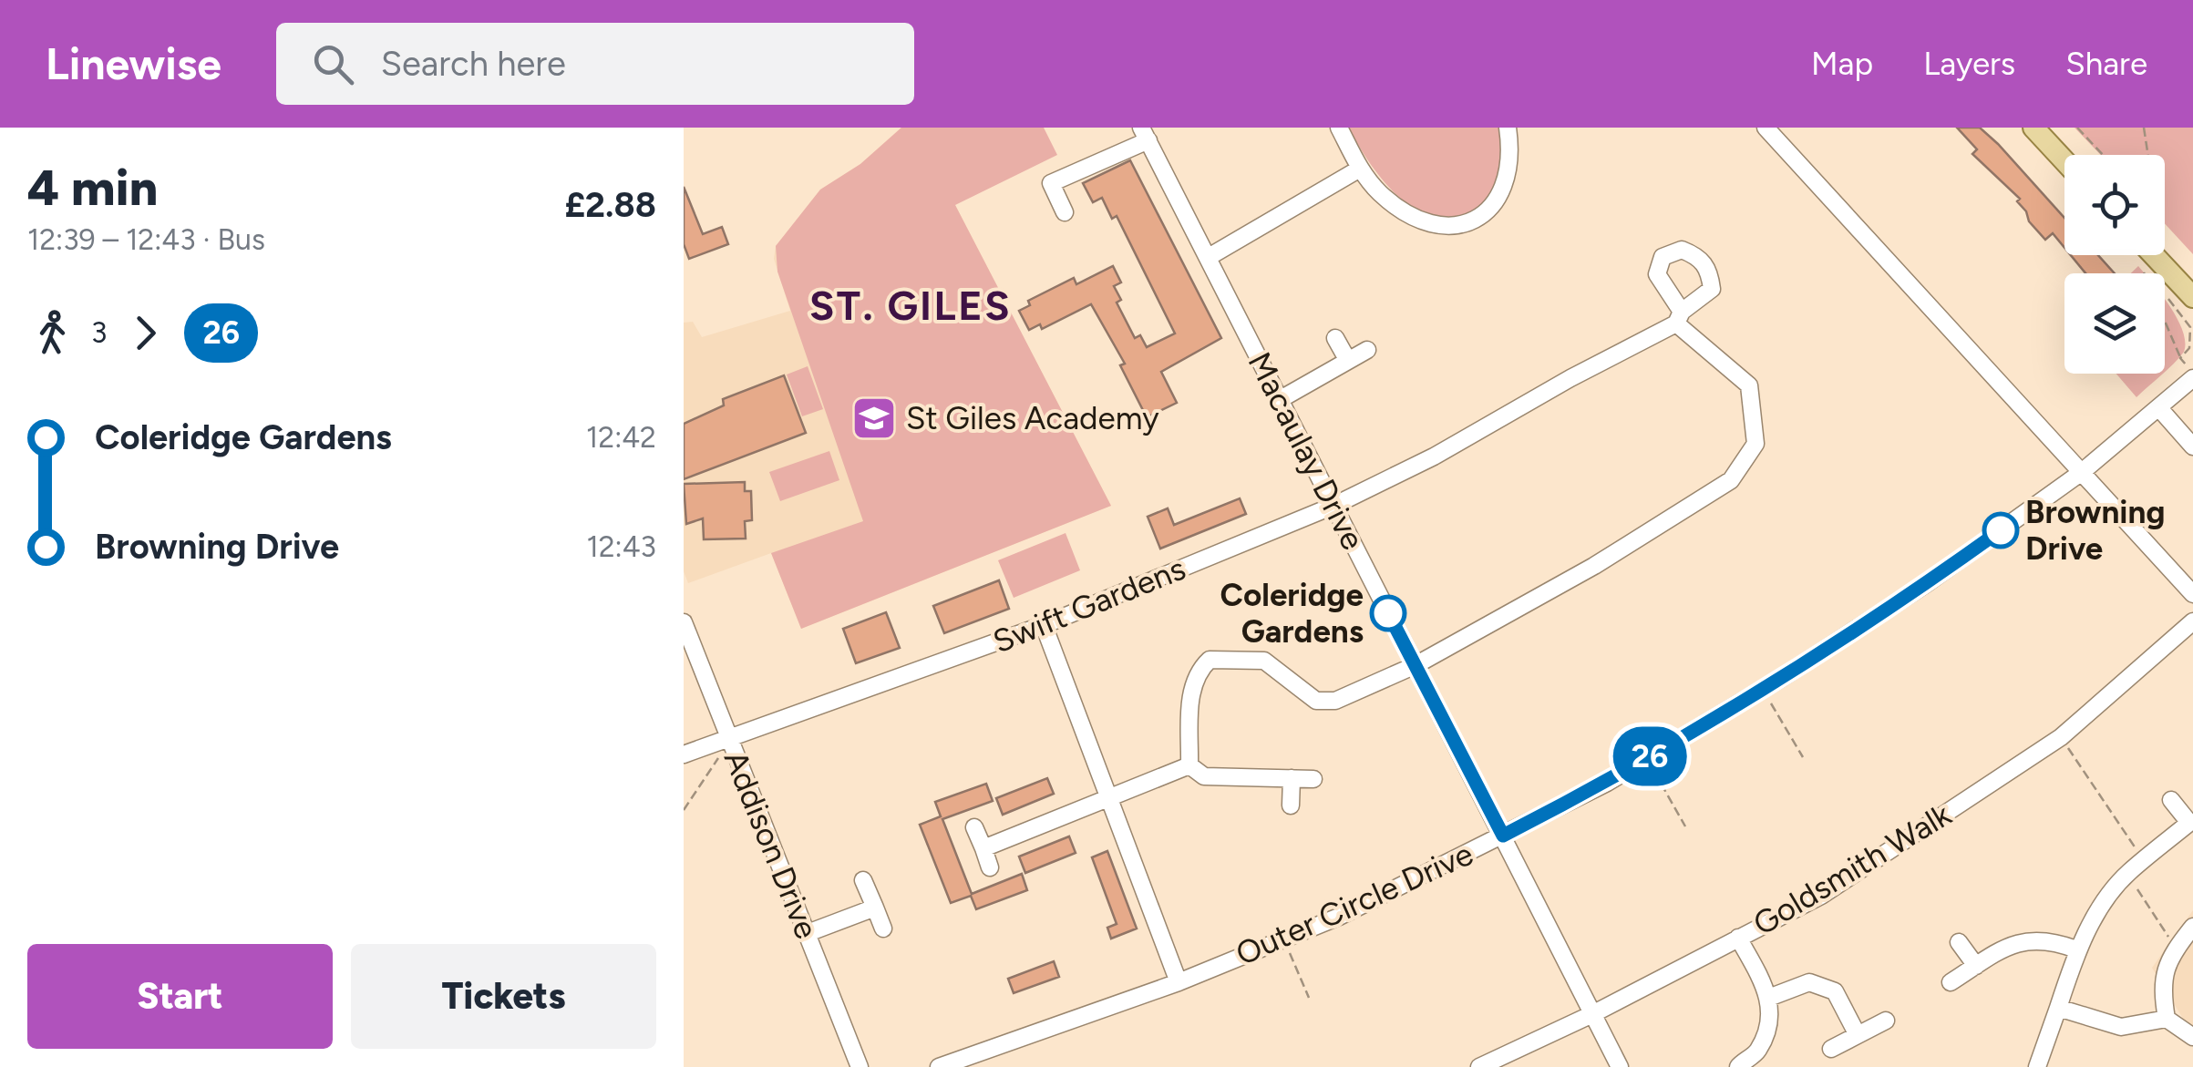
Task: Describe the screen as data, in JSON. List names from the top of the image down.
{
  "streets": {
    "street": [
      "Macaulay Drive",
      "Swift Gardens",
      "Addison Drive",
      "Goldsmith Walk",
      "Outer Circle Drive"
    ]
  },
  "crossings": [
    ["Macaulay Drive", "Swift Gardens"],
    ["Macaulay Drive", "Goldsmith Walk"],
    ["Macaulay Drive", "Outer Circle Drive"],
    ["Swift Gardens", "Addison Drive"]
  ],
  "districts": ["ST. GILES"],
  "places": {
    "school or university": ["St Giles Academy"],
    "other": ["Browning Drive", "Coleridge Gardens"]
  },
  "lines": ["bus line 26"],
  "page": {
    "header": "Linewise",
    "search": "Search here",
    "nav": ["Map", "Layers", "Share"],
    "heading": ["4 min", "12:39 – 12:43 · Bus", "£2.88"],
    "on_map": "26",
    "legs": ["3", "26"],
    "list": [
      {
        "name": "Coleridge Gardens",
        "value": "12:42"
      },
      {
        "name": "Browning Drive",
        "value": "12:43"
      }
    ],
    "buttons": ["Start", "Tickets"]
  }
}
